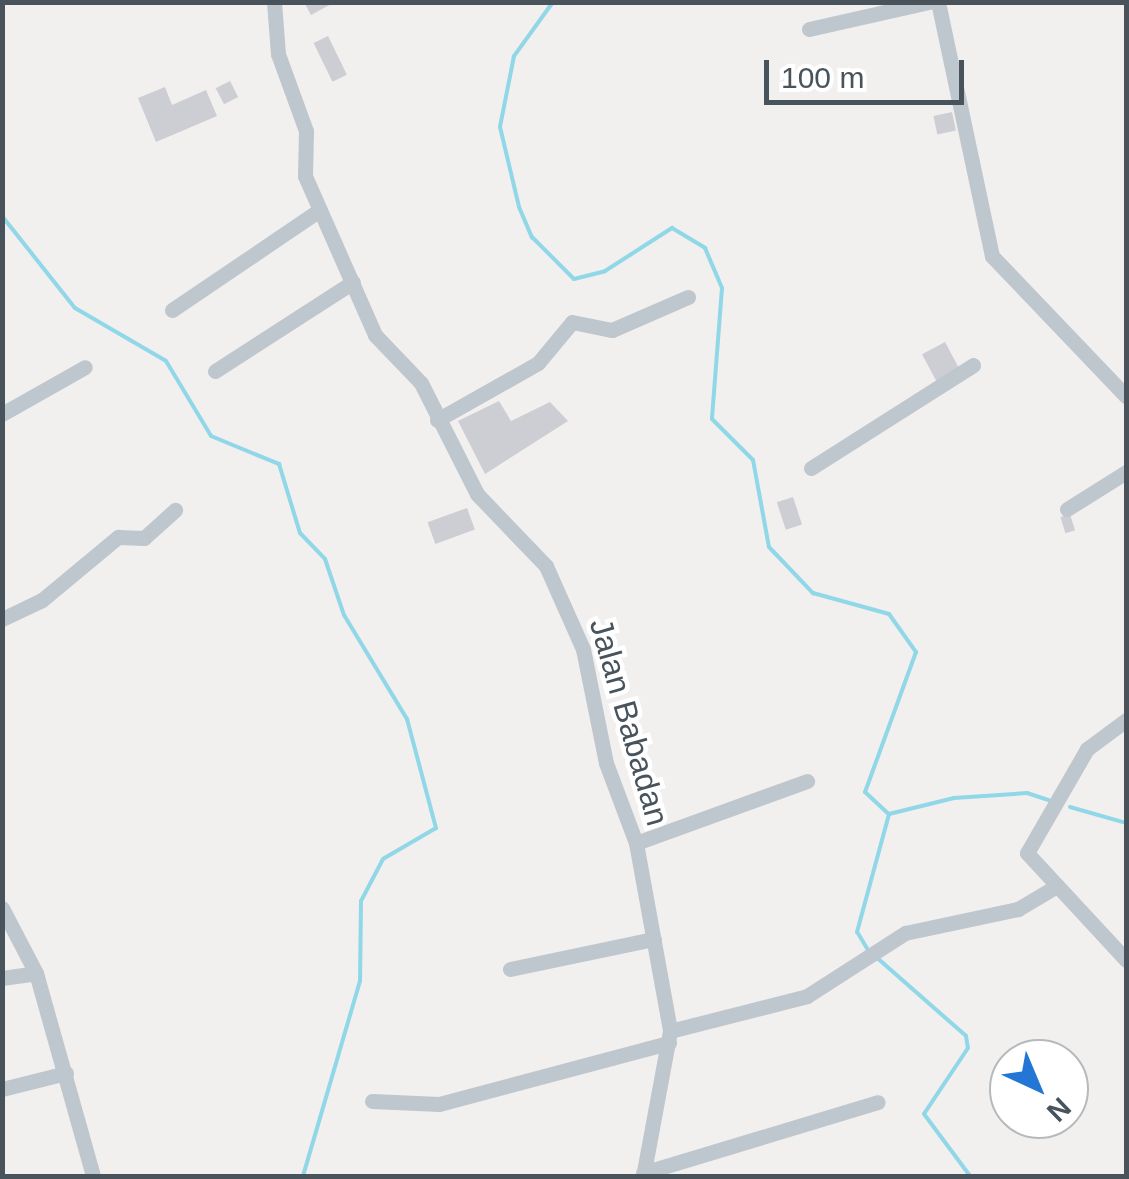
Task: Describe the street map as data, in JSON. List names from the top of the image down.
{
  "streets": {
    "street": ["Jalan Babadan"]
  },
  "scale_bar": "100 m",
  "north": "bottom right"
}
